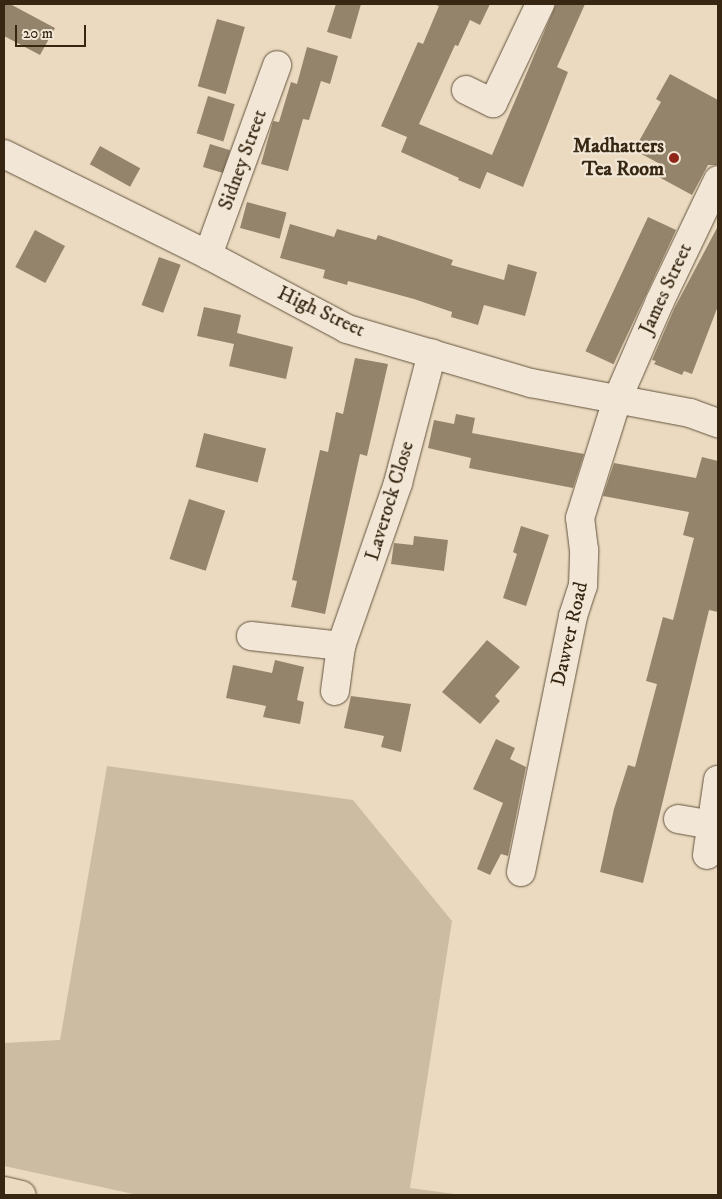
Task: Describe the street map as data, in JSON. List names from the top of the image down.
{
  "streets": {
    "street": [
      "Sidney Street",
      "James Street",
      "High Street",
      "Laverock Close",
      "Dawver Road"
    ]
  },
  "crossings": [
    ["Sidney Street", "High Street"],
    ["James Street", "High Street"],
    ["James Street", "Dawver Road"],
    ["High Street", "Laverock Close"],
    ["High Street", "Dawver Road"]
  ],
  "places": ["Madhatters Tea Room"],
  "scale_bar": "20 m"
}
